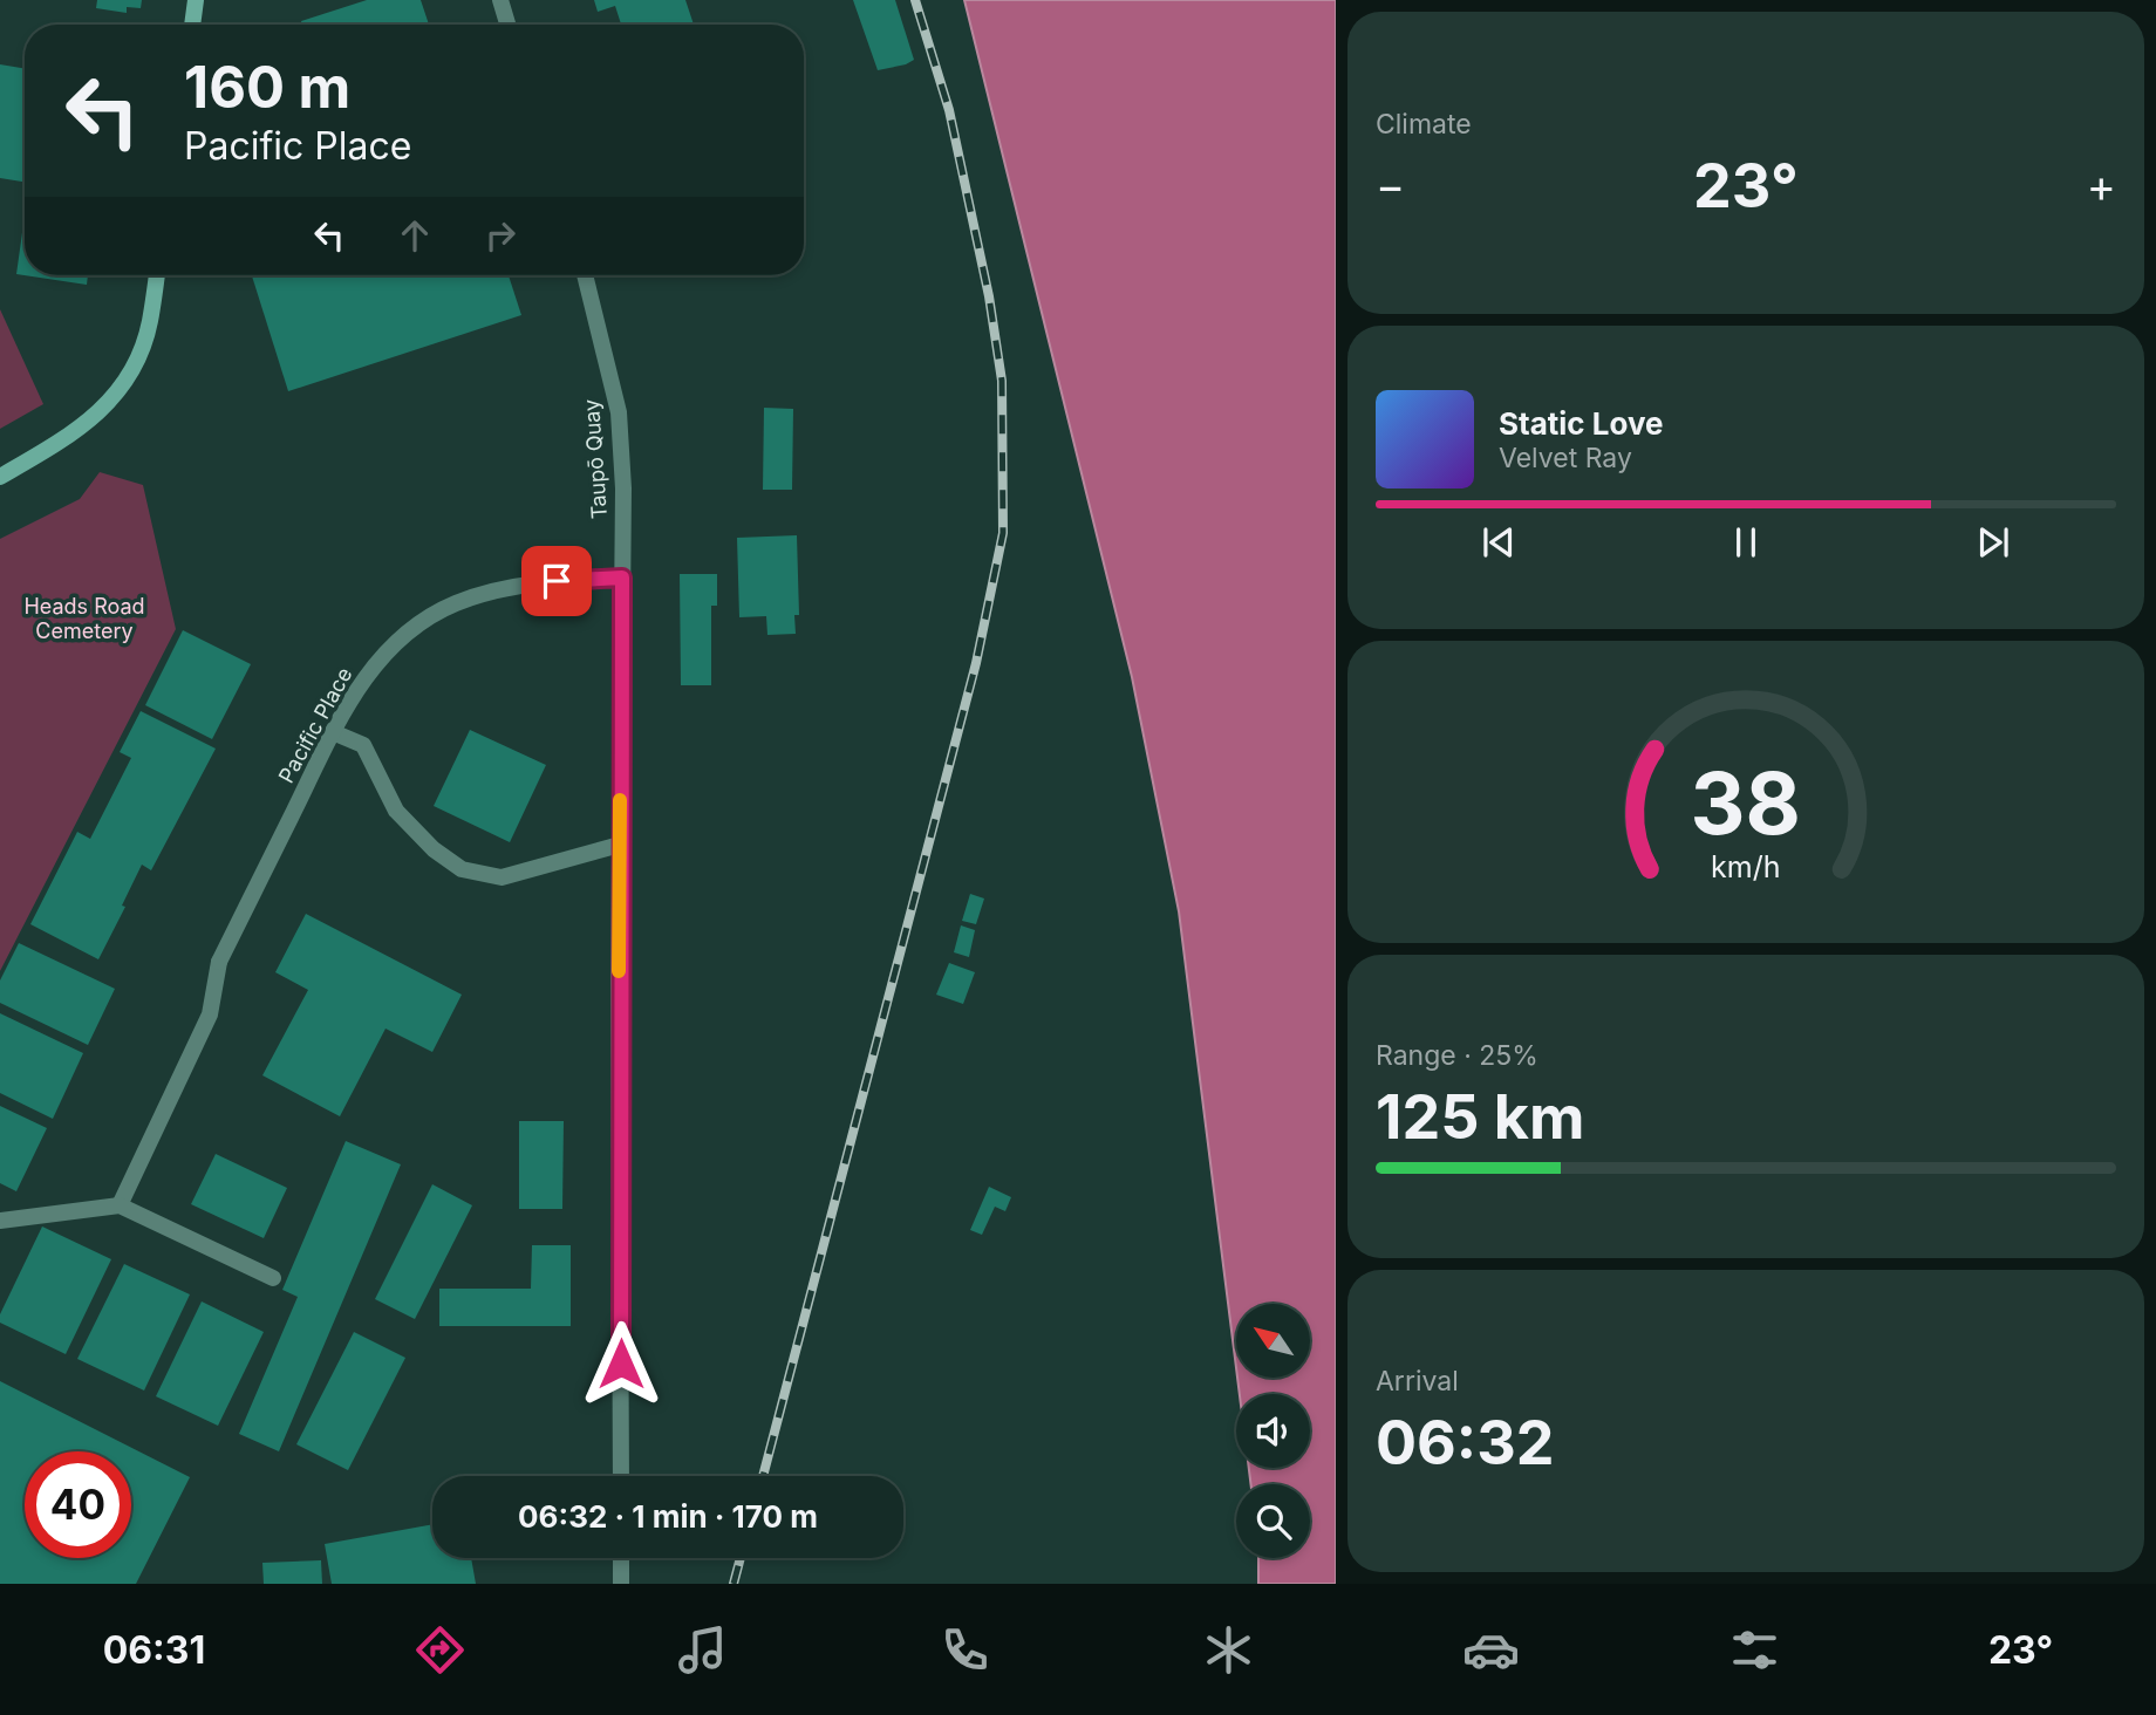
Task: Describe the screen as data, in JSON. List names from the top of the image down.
{
  "streets": {
    "street": ["Taupō Quay", "Pacific Place"]
  },
  "crossings": [
    ["Taupō Quay", "Pacific Place"]
  ],
  "parks": ["Heads Road Cemetery"],
  "north": "top left",
  "page": {
    "tile": [
      "Climate",
      ["Range · 25%", "125 km"],
      ["Arrival", "06:32"]
    ],
    "turn": ["160 m", "Pacific Place"],
    "heat": ["−", "23°", "+"],
    "song": ["Static Love", "Velvet Ray"],
    "limit": "40",
    "trip": "06:32 · 1 min · 170 m",
    "tabs": ["06:31", "23°"],
    "gauge": ["38", "km/h"]
  }
}
